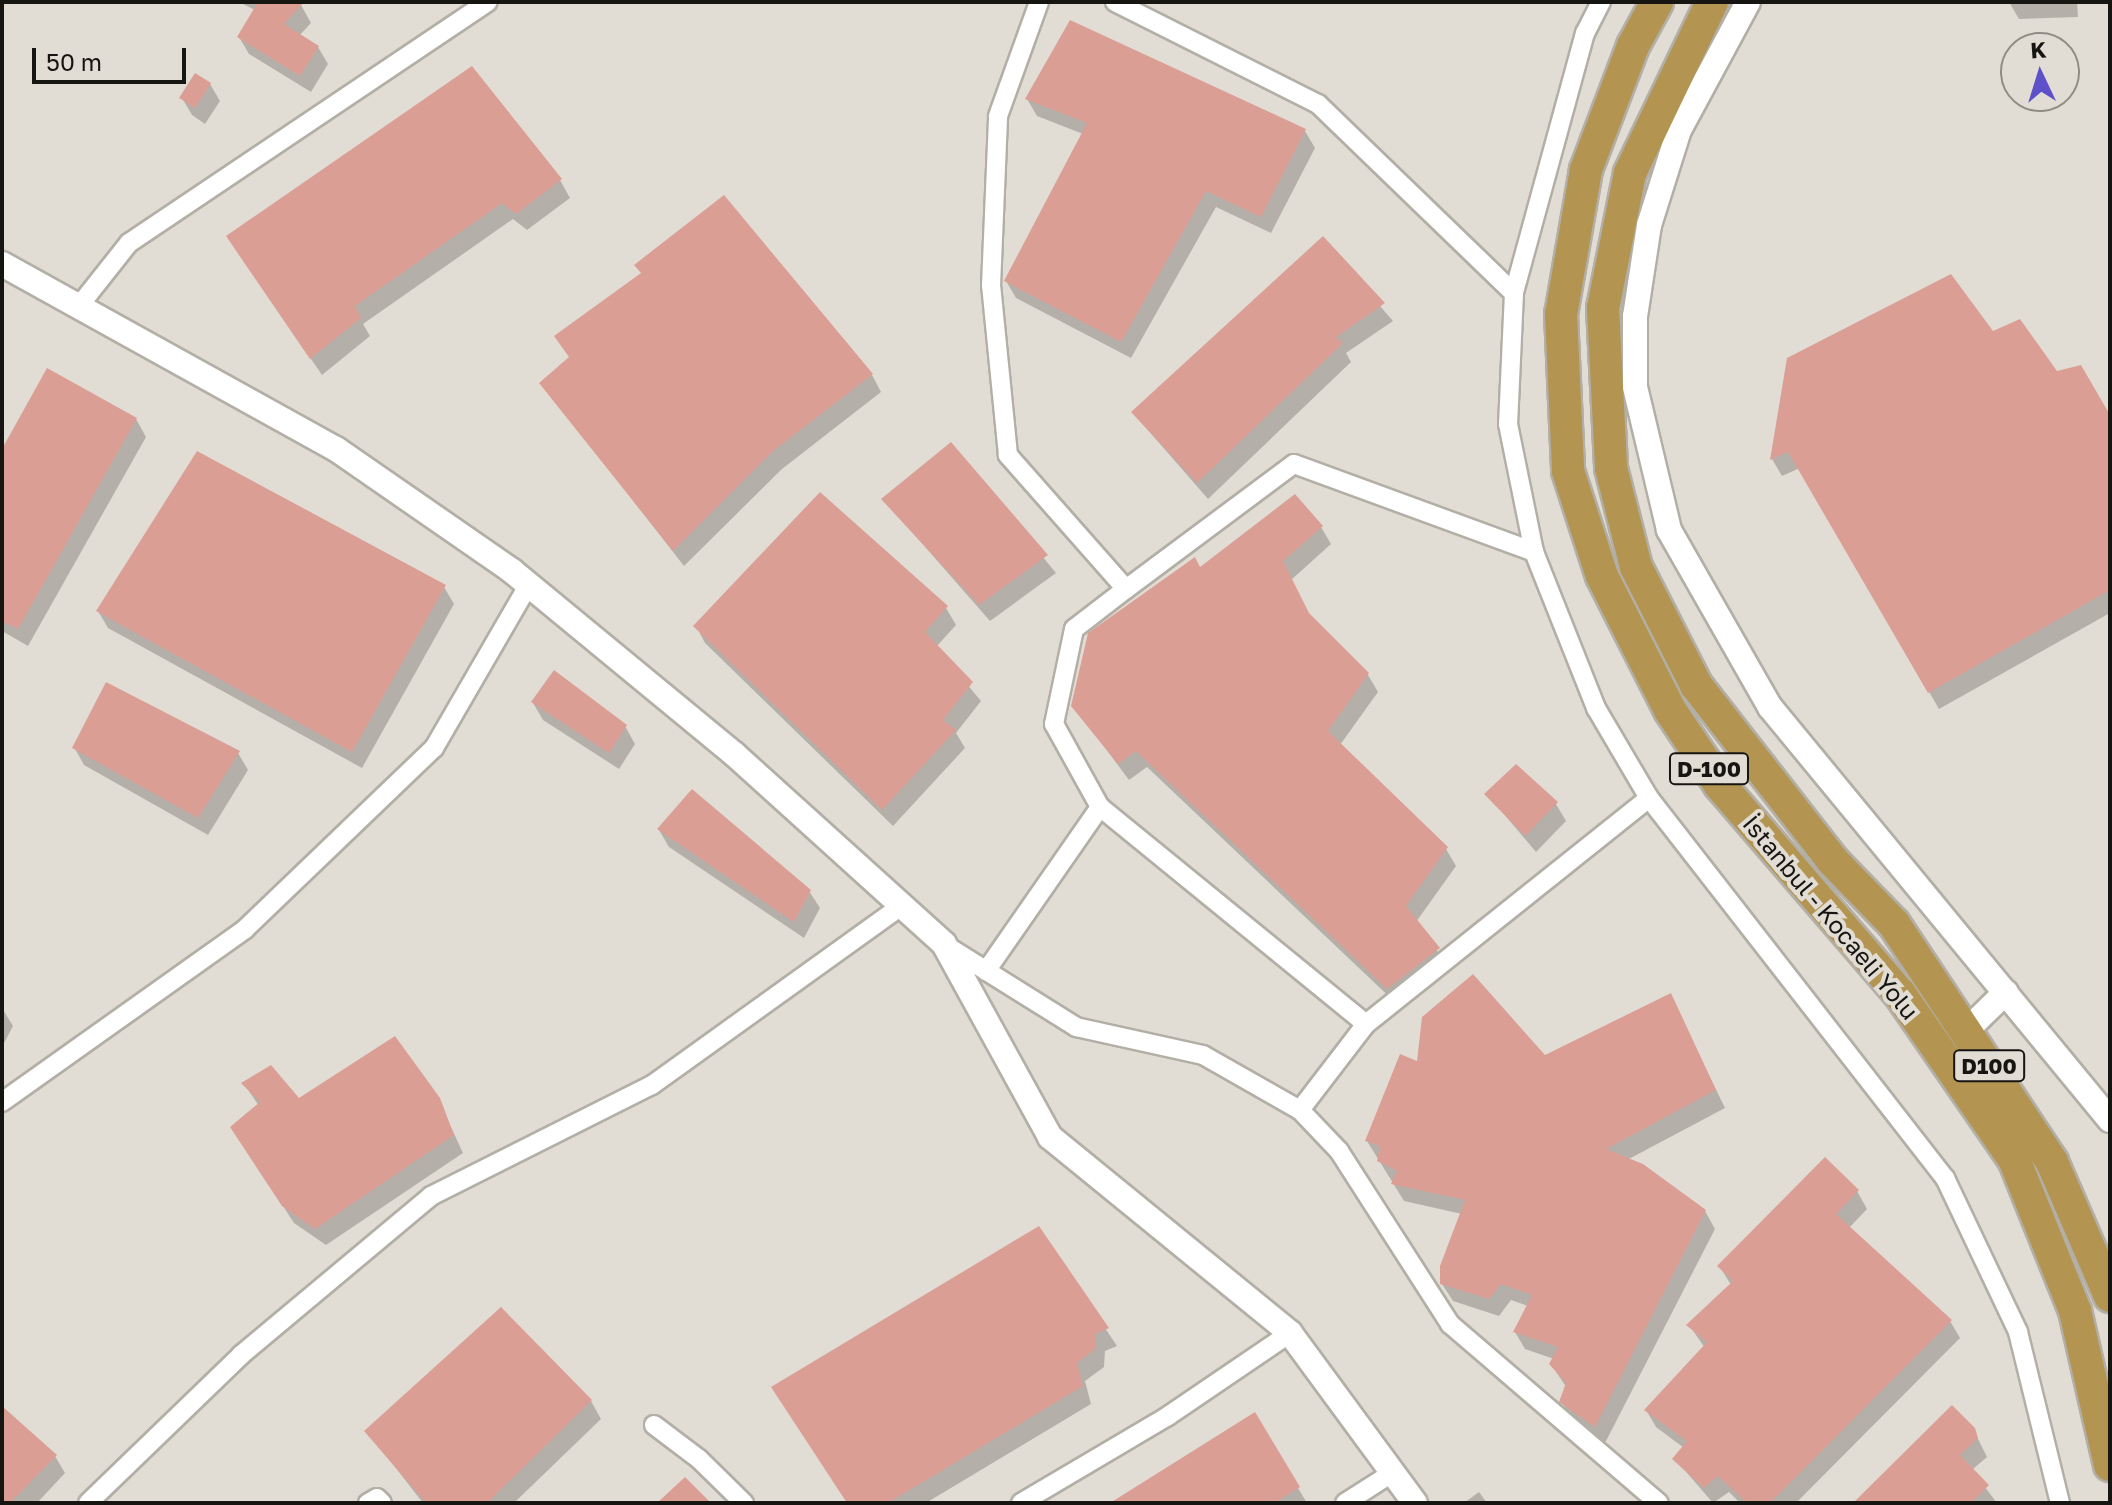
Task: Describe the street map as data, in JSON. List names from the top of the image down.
{
  "streets": {
    "highway": ["D-100", "İstanbul - Kocaeli Yolu", "D100"]
  },
  "crossings": [
    ["D-100", "D100"]
  ],
  "scale_bar": "50 m",
  "north": "top"
}
